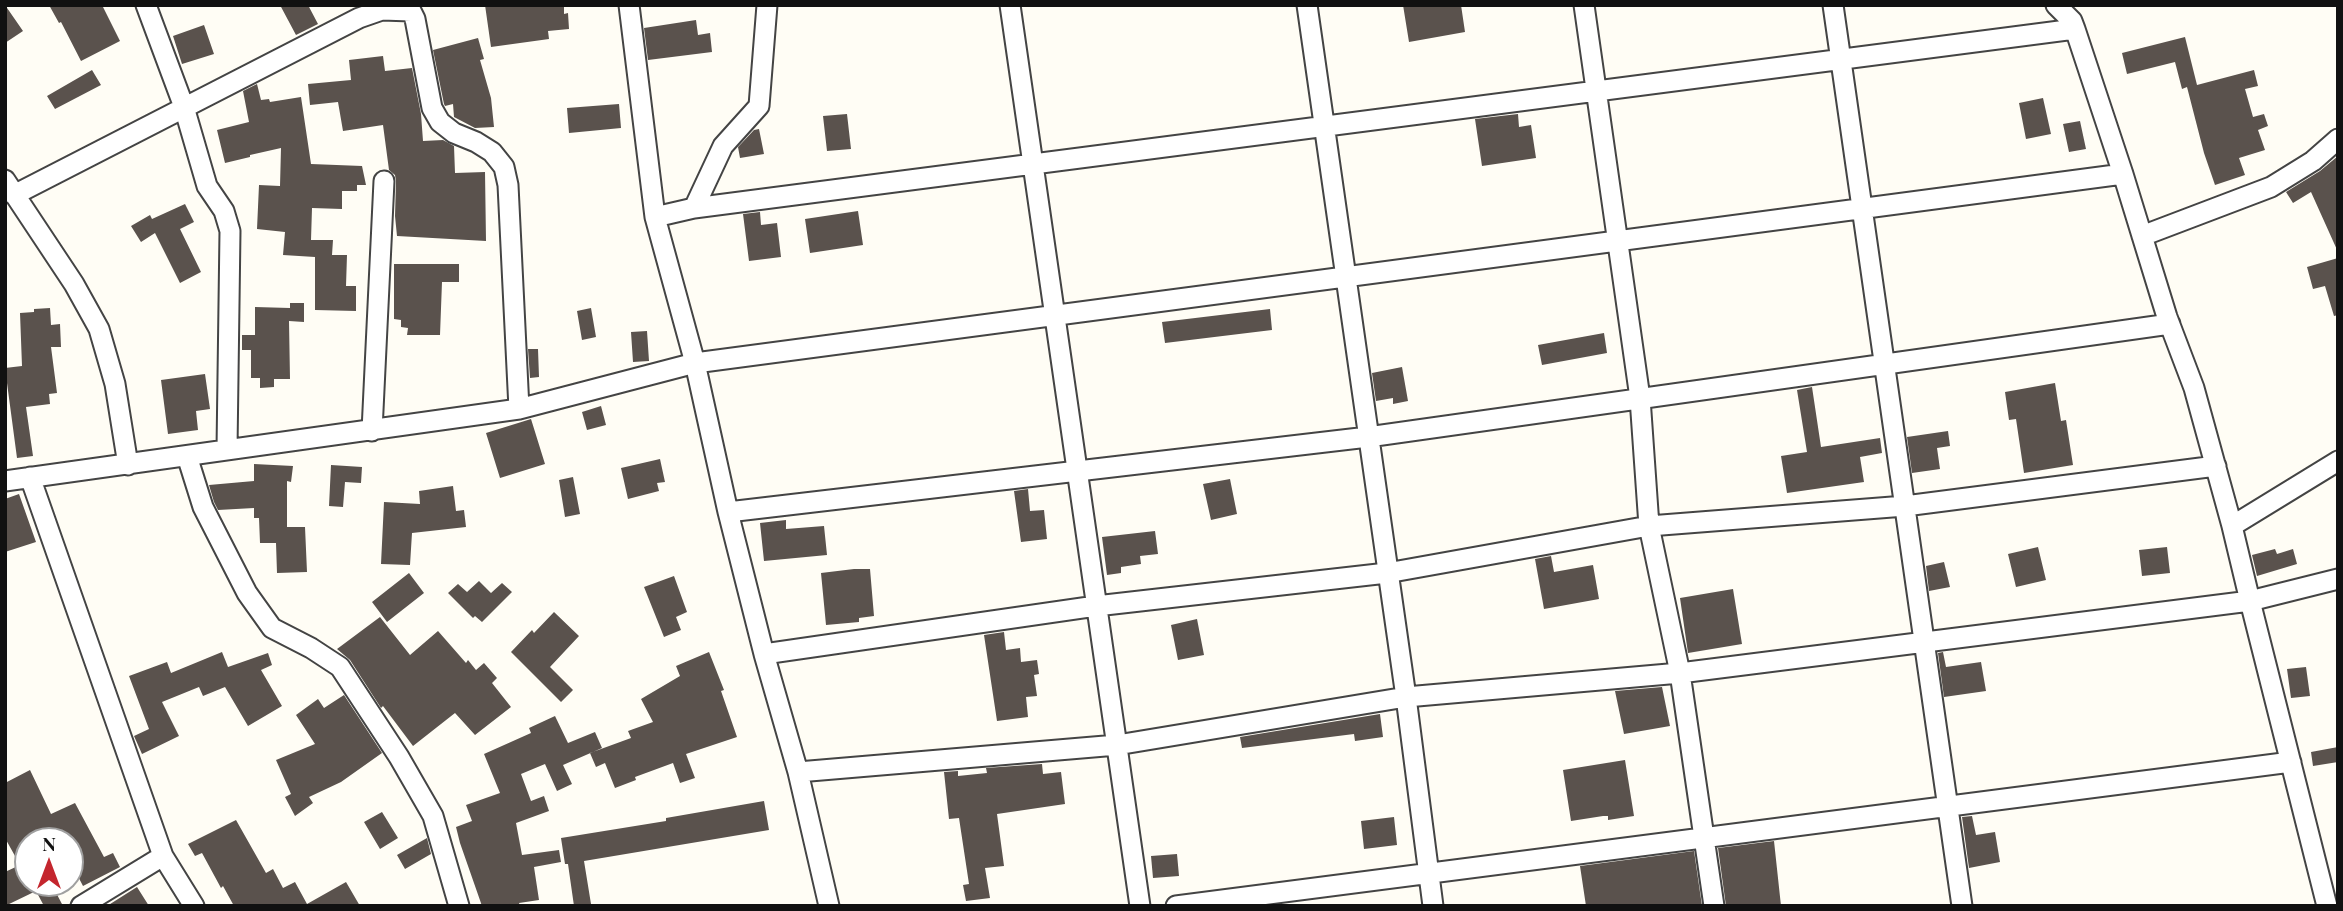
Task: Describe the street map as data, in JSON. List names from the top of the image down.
{
  "north": "top"
}
